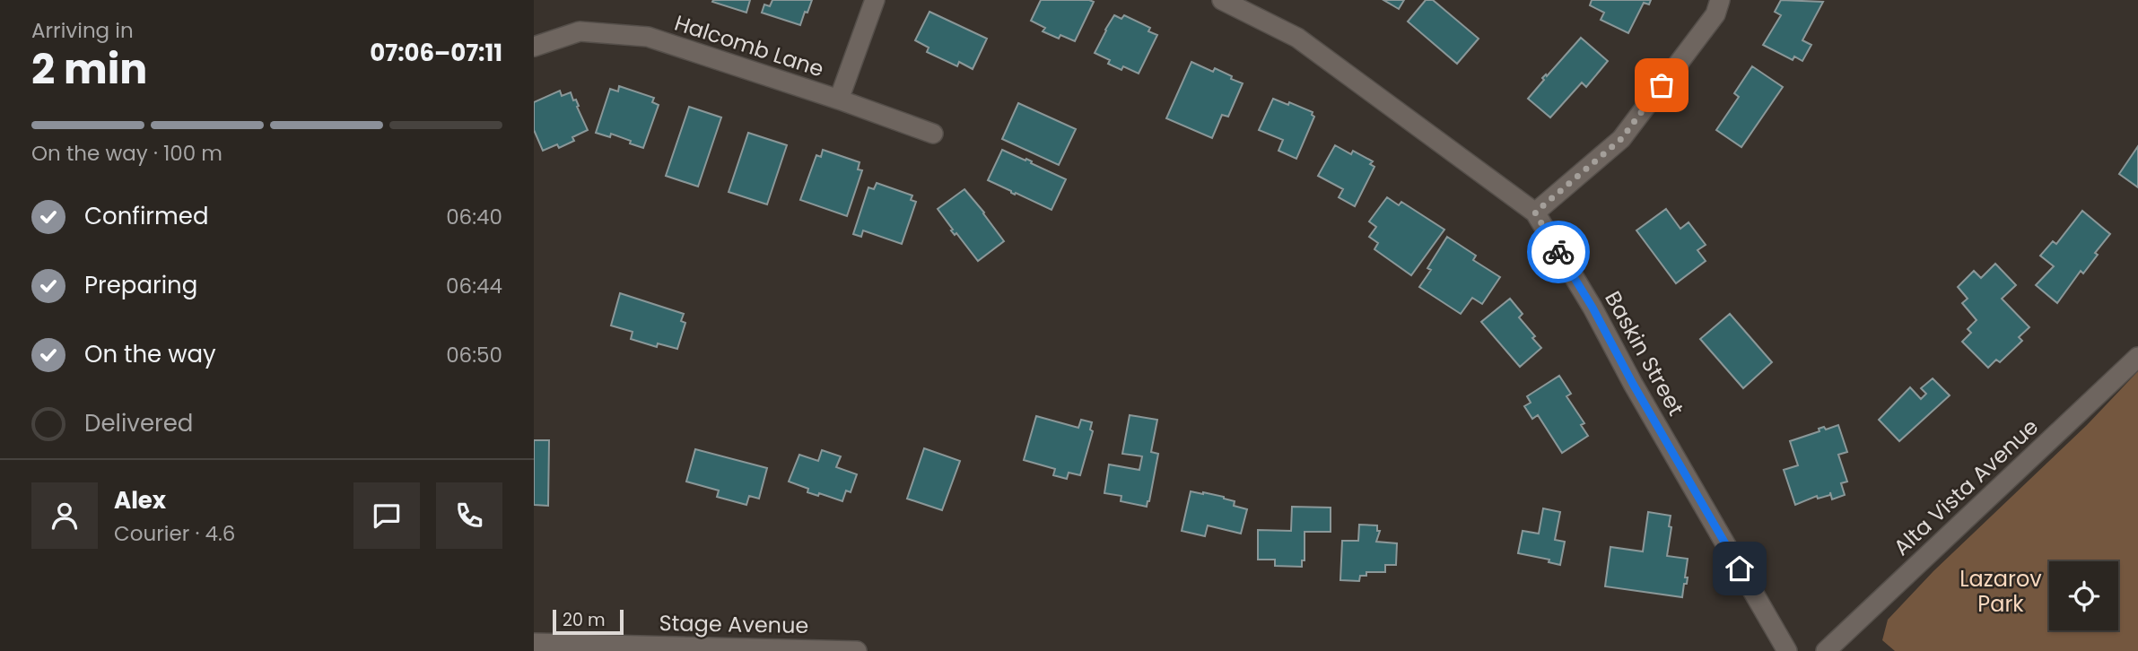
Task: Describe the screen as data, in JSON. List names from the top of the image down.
{
  "streets": {
    "street": [
      "Halcomb Lane",
      "Baskin Street",
      "Alta Vista Avenue",
      "Stage Avenue"
    ]
  },
  "parks": ["Lazarov Park"],
  "scale_bar": "20 m",
  "page": {
    "heading": ["2 min", "Arriving in", "07:06–07:11"],
    "panel": ["Alex", "Courier · 4.6"],
    "bar": "On the way · 100 m",
    "list": [
      ["Confirmed", "06:40"],
      ["Preparing", "06:44"],
      ["On the way", "06:50"],
      "Delivered"
    ],
    "scale": "20 m"
  }
}
